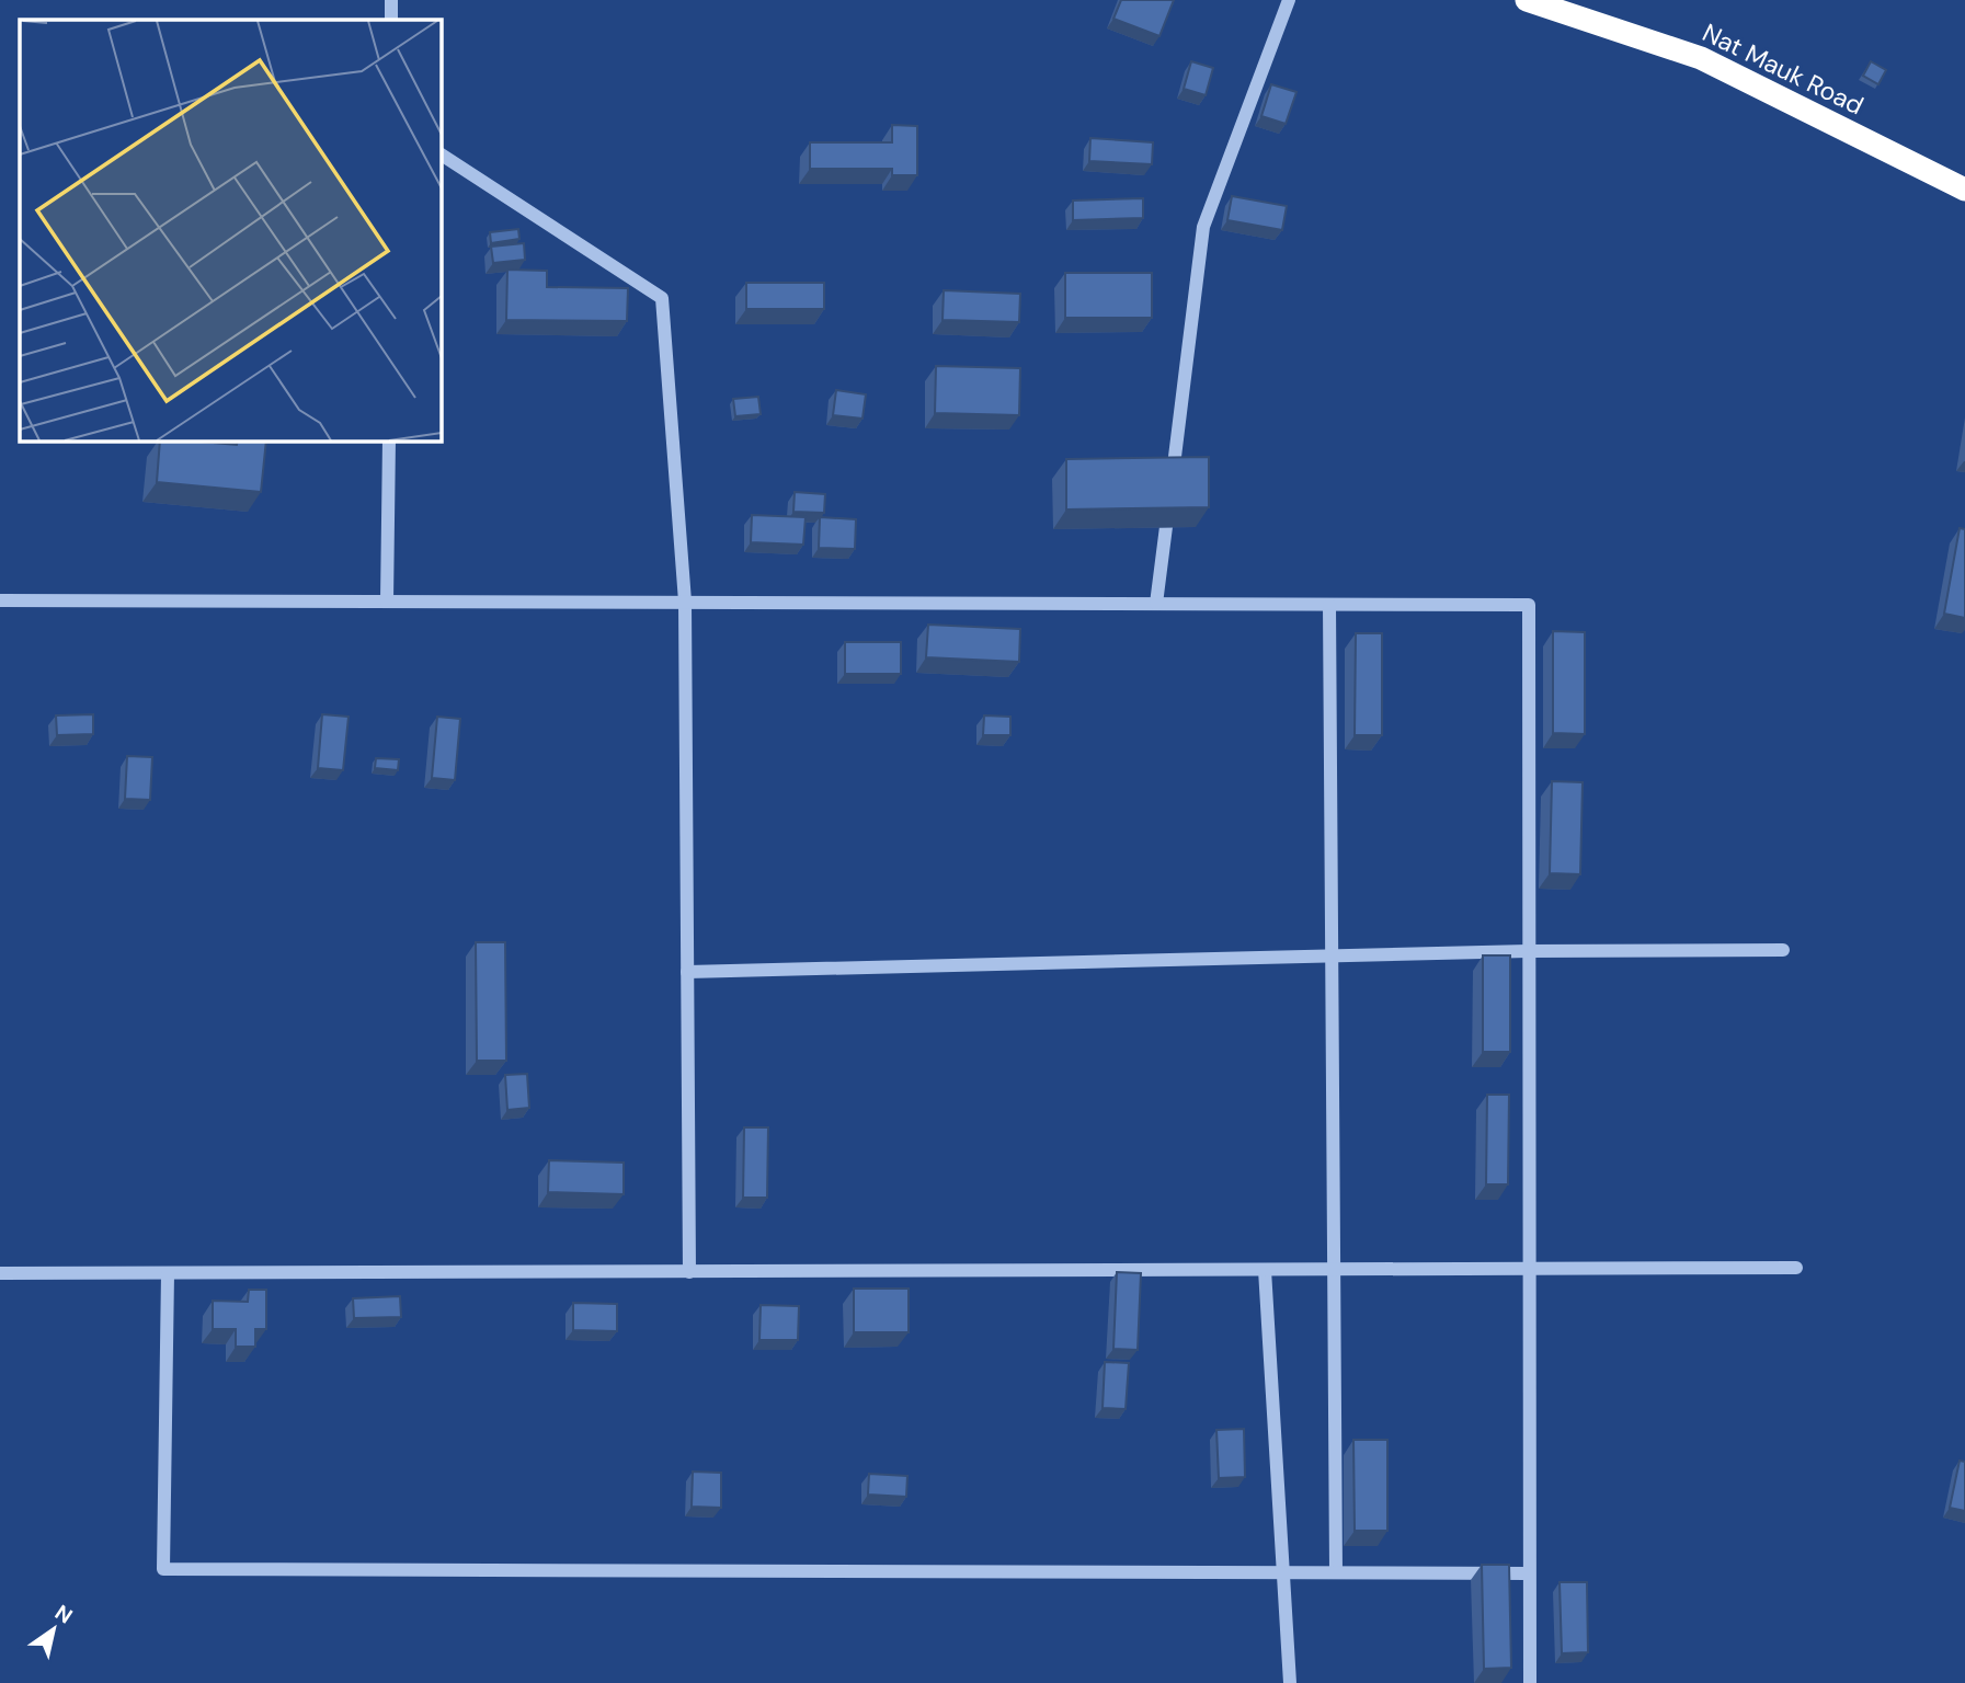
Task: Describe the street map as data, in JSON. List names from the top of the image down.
{
  "streets": {
    "highway": ["Nat Mauk Road"]
  },
  "north": "top right"
}
